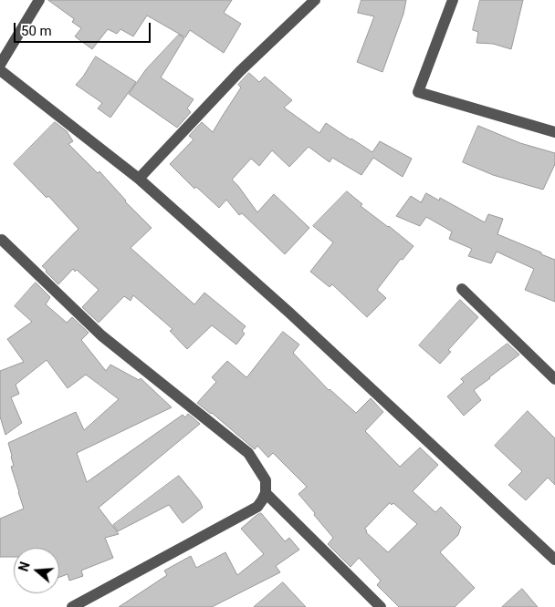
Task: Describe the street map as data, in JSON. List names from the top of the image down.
{
  "scale_bar": "50 m",
  "north": "left"
}
